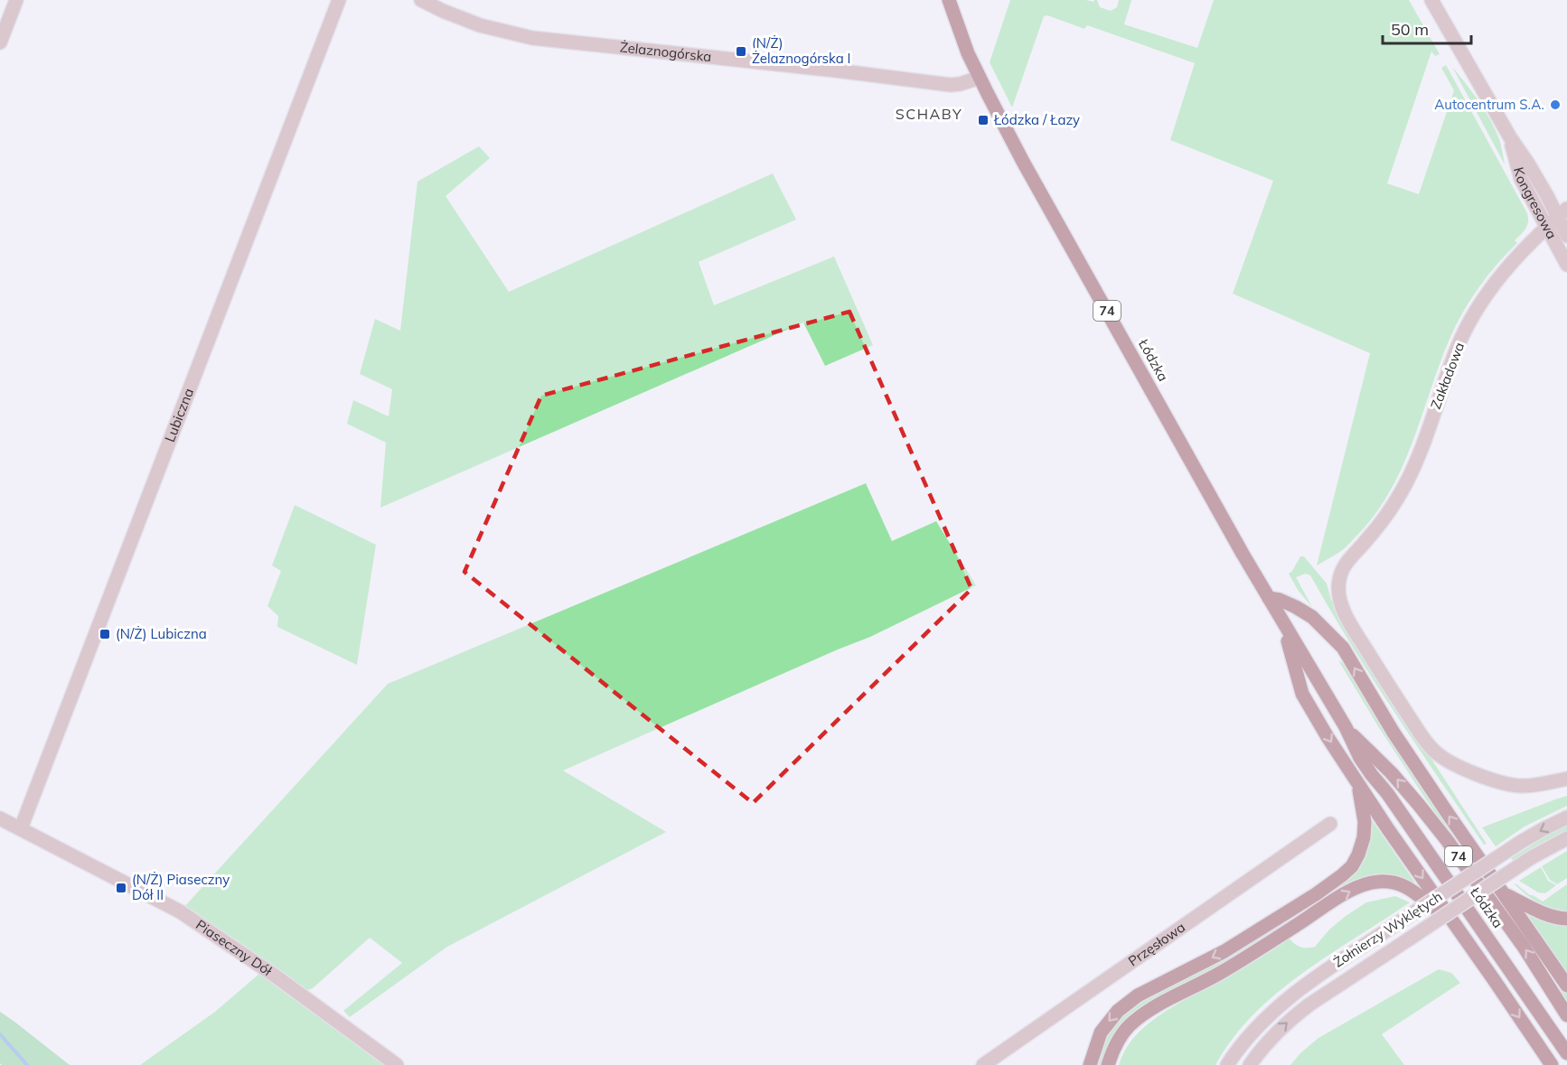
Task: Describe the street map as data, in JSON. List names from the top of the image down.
{
  "streets": {
    "main road": ["74", "Łódzka"],
    "street": [
      "Żelaznogórska",
      "Kongresowa",
      "Zakładowa",
      "Lubiczna",
      "Żołnierzy Wyklętych",
      "Przęsłowa",
      "Piaseczny Dół"
    ]
  },
  "crossings": [
    ["Żelaznogórska", "Łódzka"],
    ["Kongresowa", "Zakładowa"],
    ["Lubiczna", "Piaseczny Dół"]
  ],
  "districts": ["SCHABY"],
  "places": {
    "transit": [
      "(N/Ż) Żelaznogórska I",
      "Łódzka / Łazy",
      "(N/Ż) Lubiczna",
      "(N/Ż) Piaseczny Dół II"
    ],
    "other": ["Autocentrum S.A."]
  },
  "scale_bar": "50 m"
}
